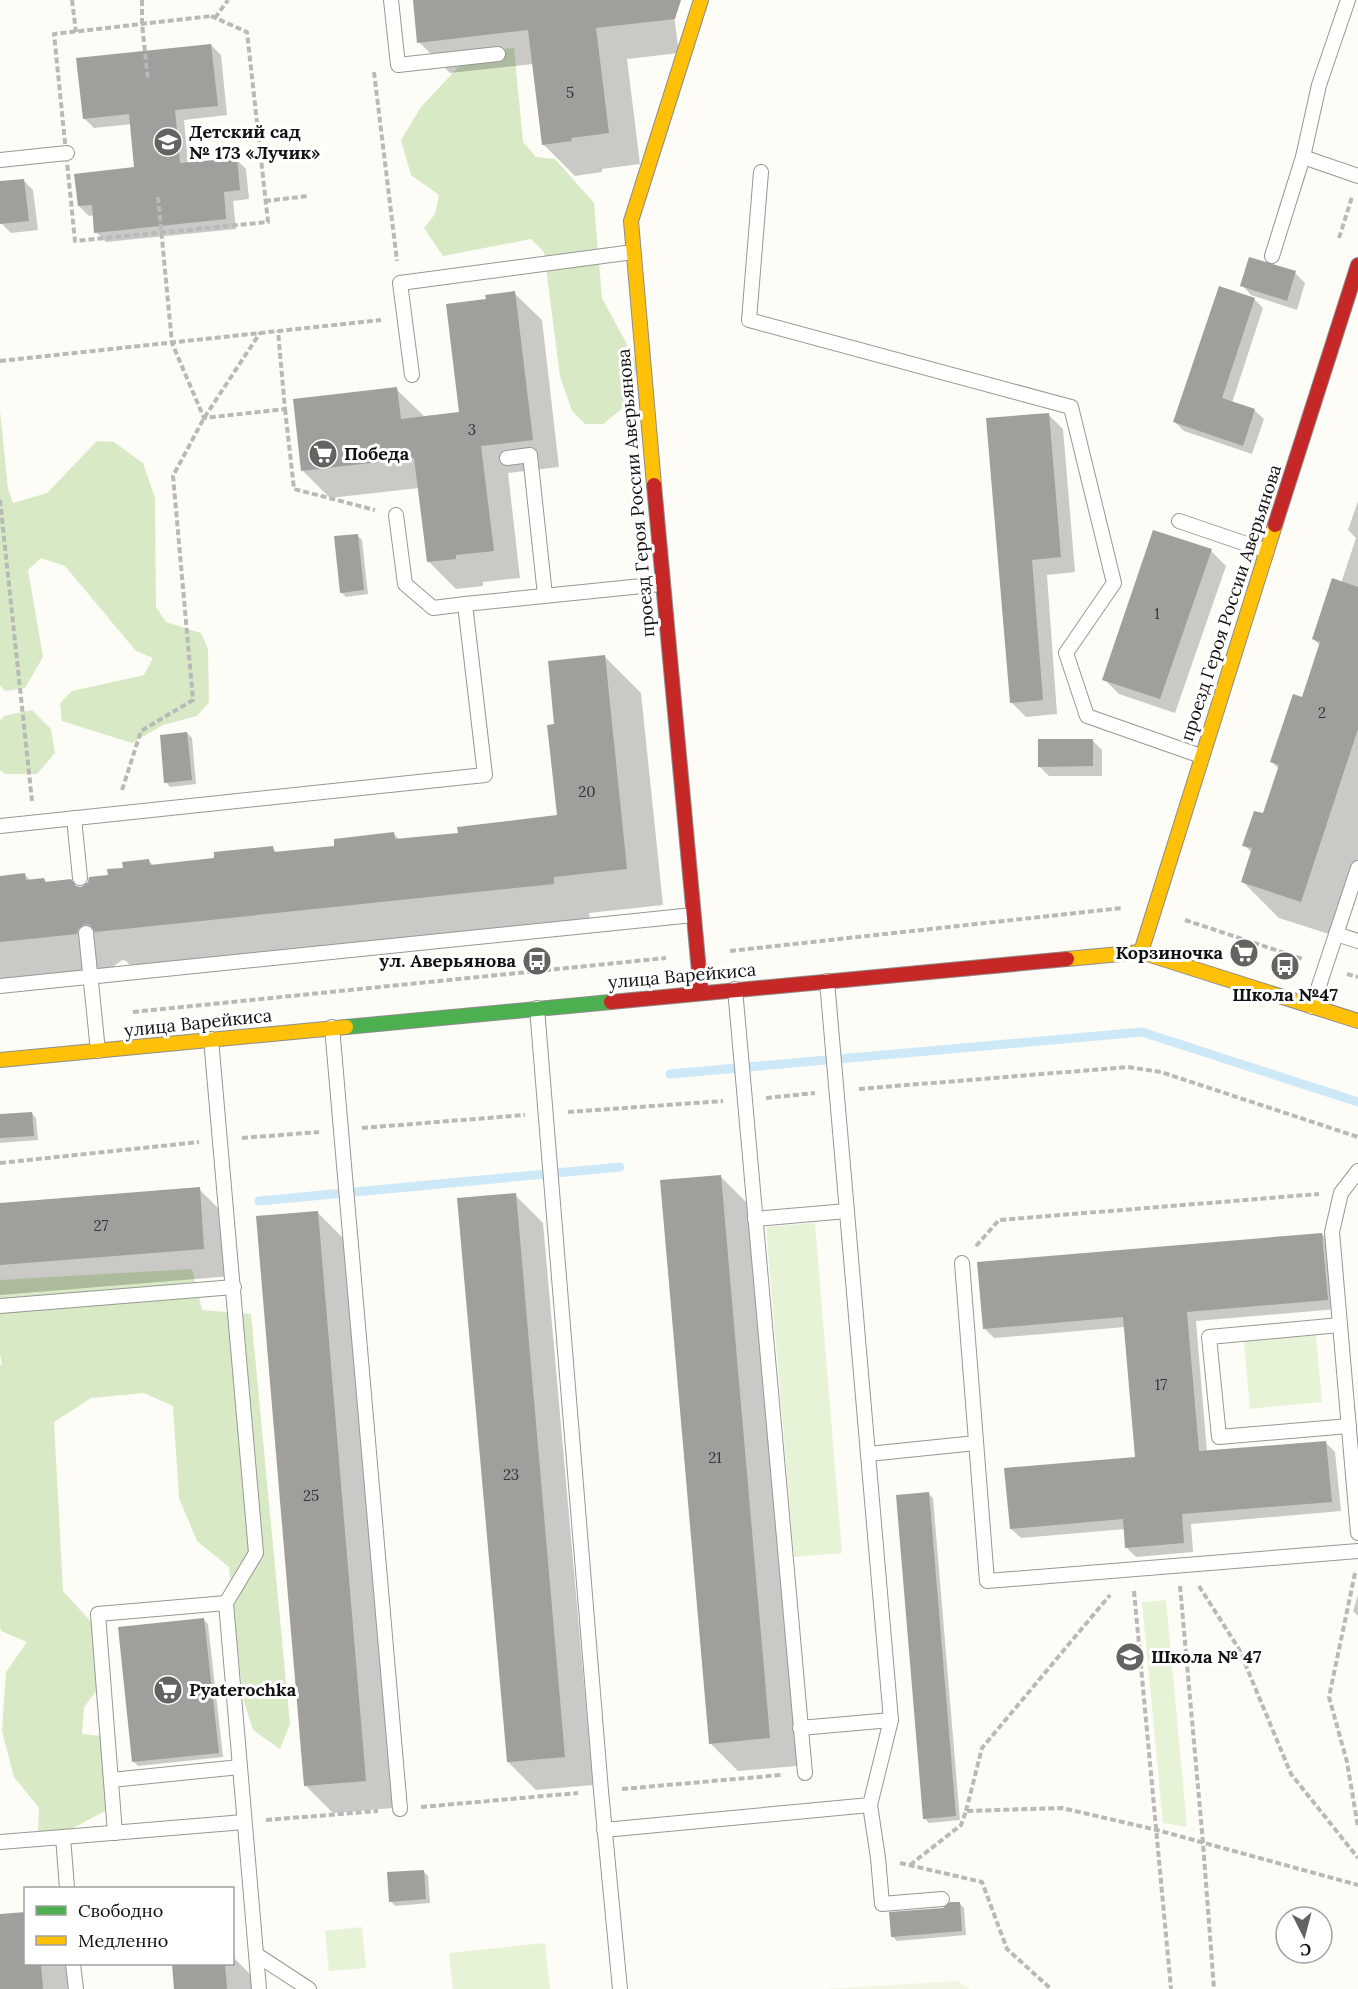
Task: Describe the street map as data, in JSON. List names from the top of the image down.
{
  "streets": {
    "street": ["проезд Героя России Аверьянова", "улица Варейкиса"]
  },
  "crossings": [
    ["проезд Героя России Аверьянова", "улица Варейкиса"]
  ],
  "places": {
    "school or university": ["Детский сад № 173 «Лучик»", "Школа № 47"],
    "supermarket": ["Победа", "Корзиночка", "Pyaterochka"],
    "bus stop": ["ул. Аверьянова", "Школа №47"]
  },
  "house_numbers": [
    "5",
    "3",
    "1",
    "2",
    "20",
    "27",
    "17",
    "21",
    "23",
    "25"
  ],
  "legend": ["Свободно", "Медленно"],
  "north": "bottom"
}
